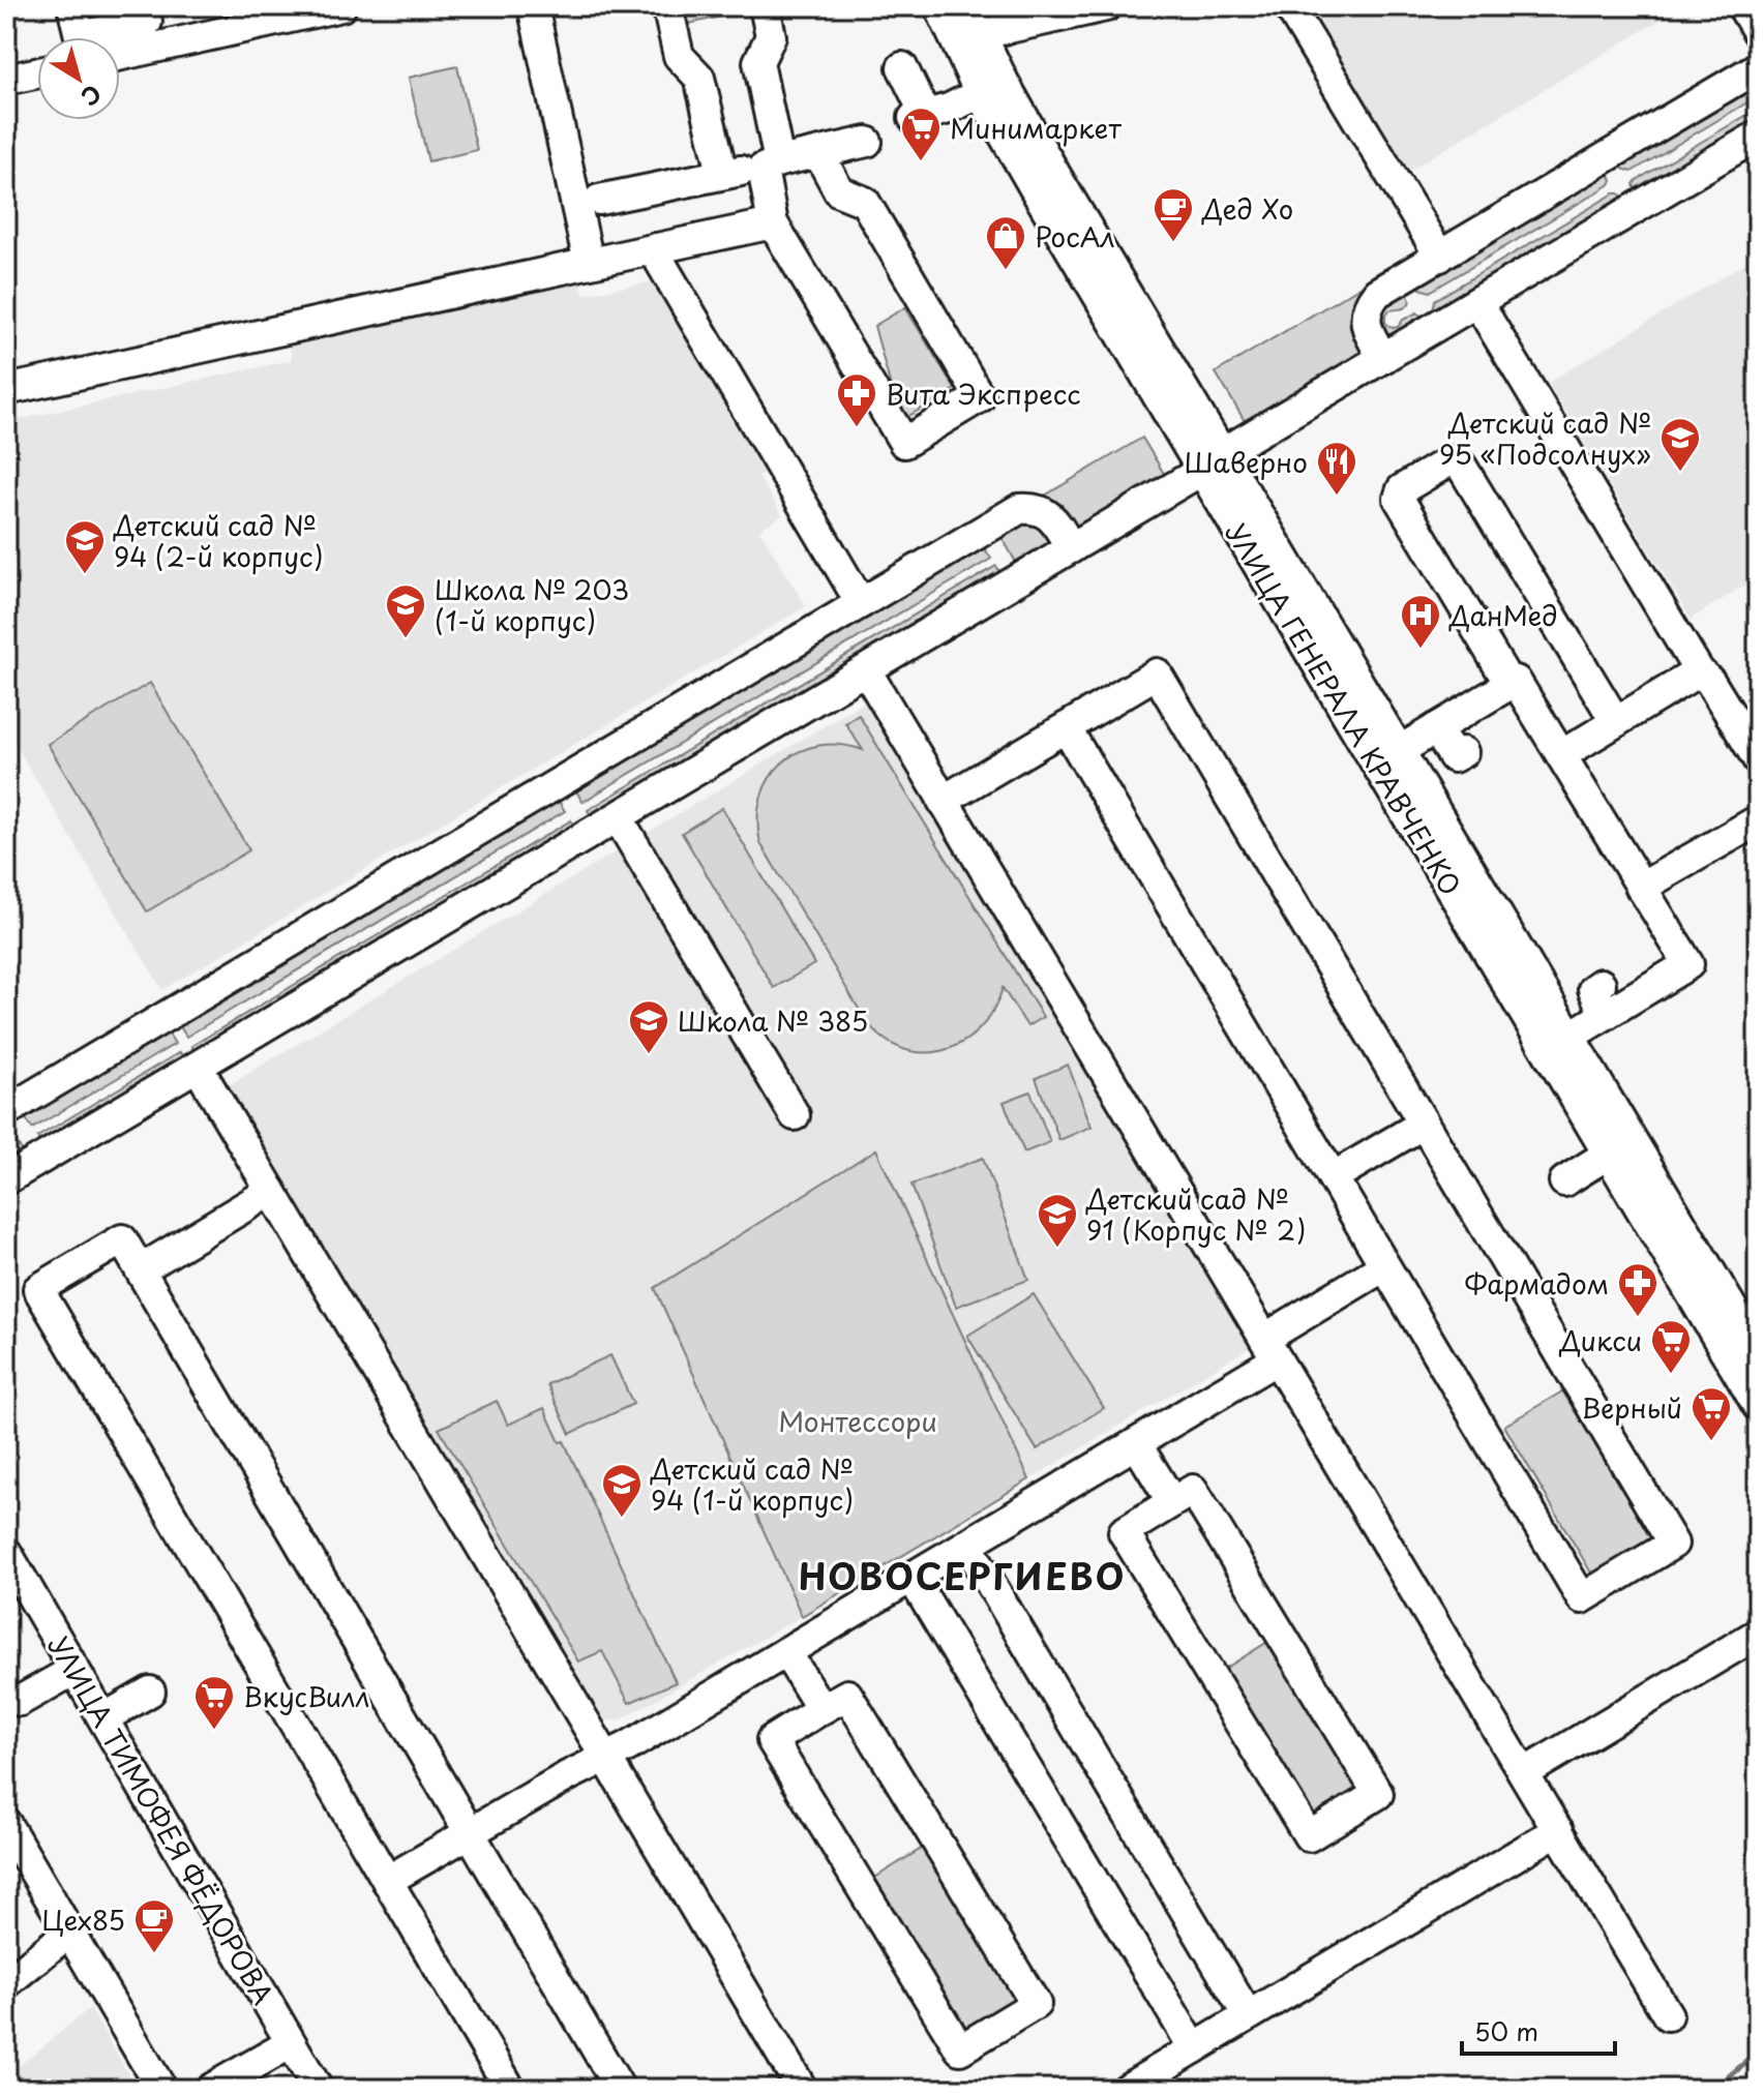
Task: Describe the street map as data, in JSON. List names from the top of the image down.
{
  "streets": {
    "street": ["УЛИЦА ГЕНЕРАЛА КРАВЧЕНКО", "УЛИЦА ТИМОФЕЯ ФЁДОРОВА"]
  },
  "districts": ["НОВОСЕРГИЕВО"],
  "parks": ["Монтессори"],
  "places": {
    "supermarket": [
      "Минимаркет",
      "Дикси",
      "Верный",
      "ВкусВилл"
    ],
    "cafe": ["Дед Хо", "Цех85"],
    "shop": ["РосАл"],
    "pharmacy": ["Вита Экспресс", "Фармадом"],
    "school or university": [
      "Детский сад № 95 «Подсолнух»",
      "Детский сад № 94 (2-й корпус)",
      "Школа № 203 (1-й корпус)",
      "Школа № 385",
      "Детский сад № 91 (Корпус № 2)",
      "Детский сад № 94 (1-й корпус)"
    ],
    "restaurant": ["Шаверно"],
    "hospital": ["ДанМед"]
  },
  "scale_bar": "50 m",
  "north": "bottom right"
}
